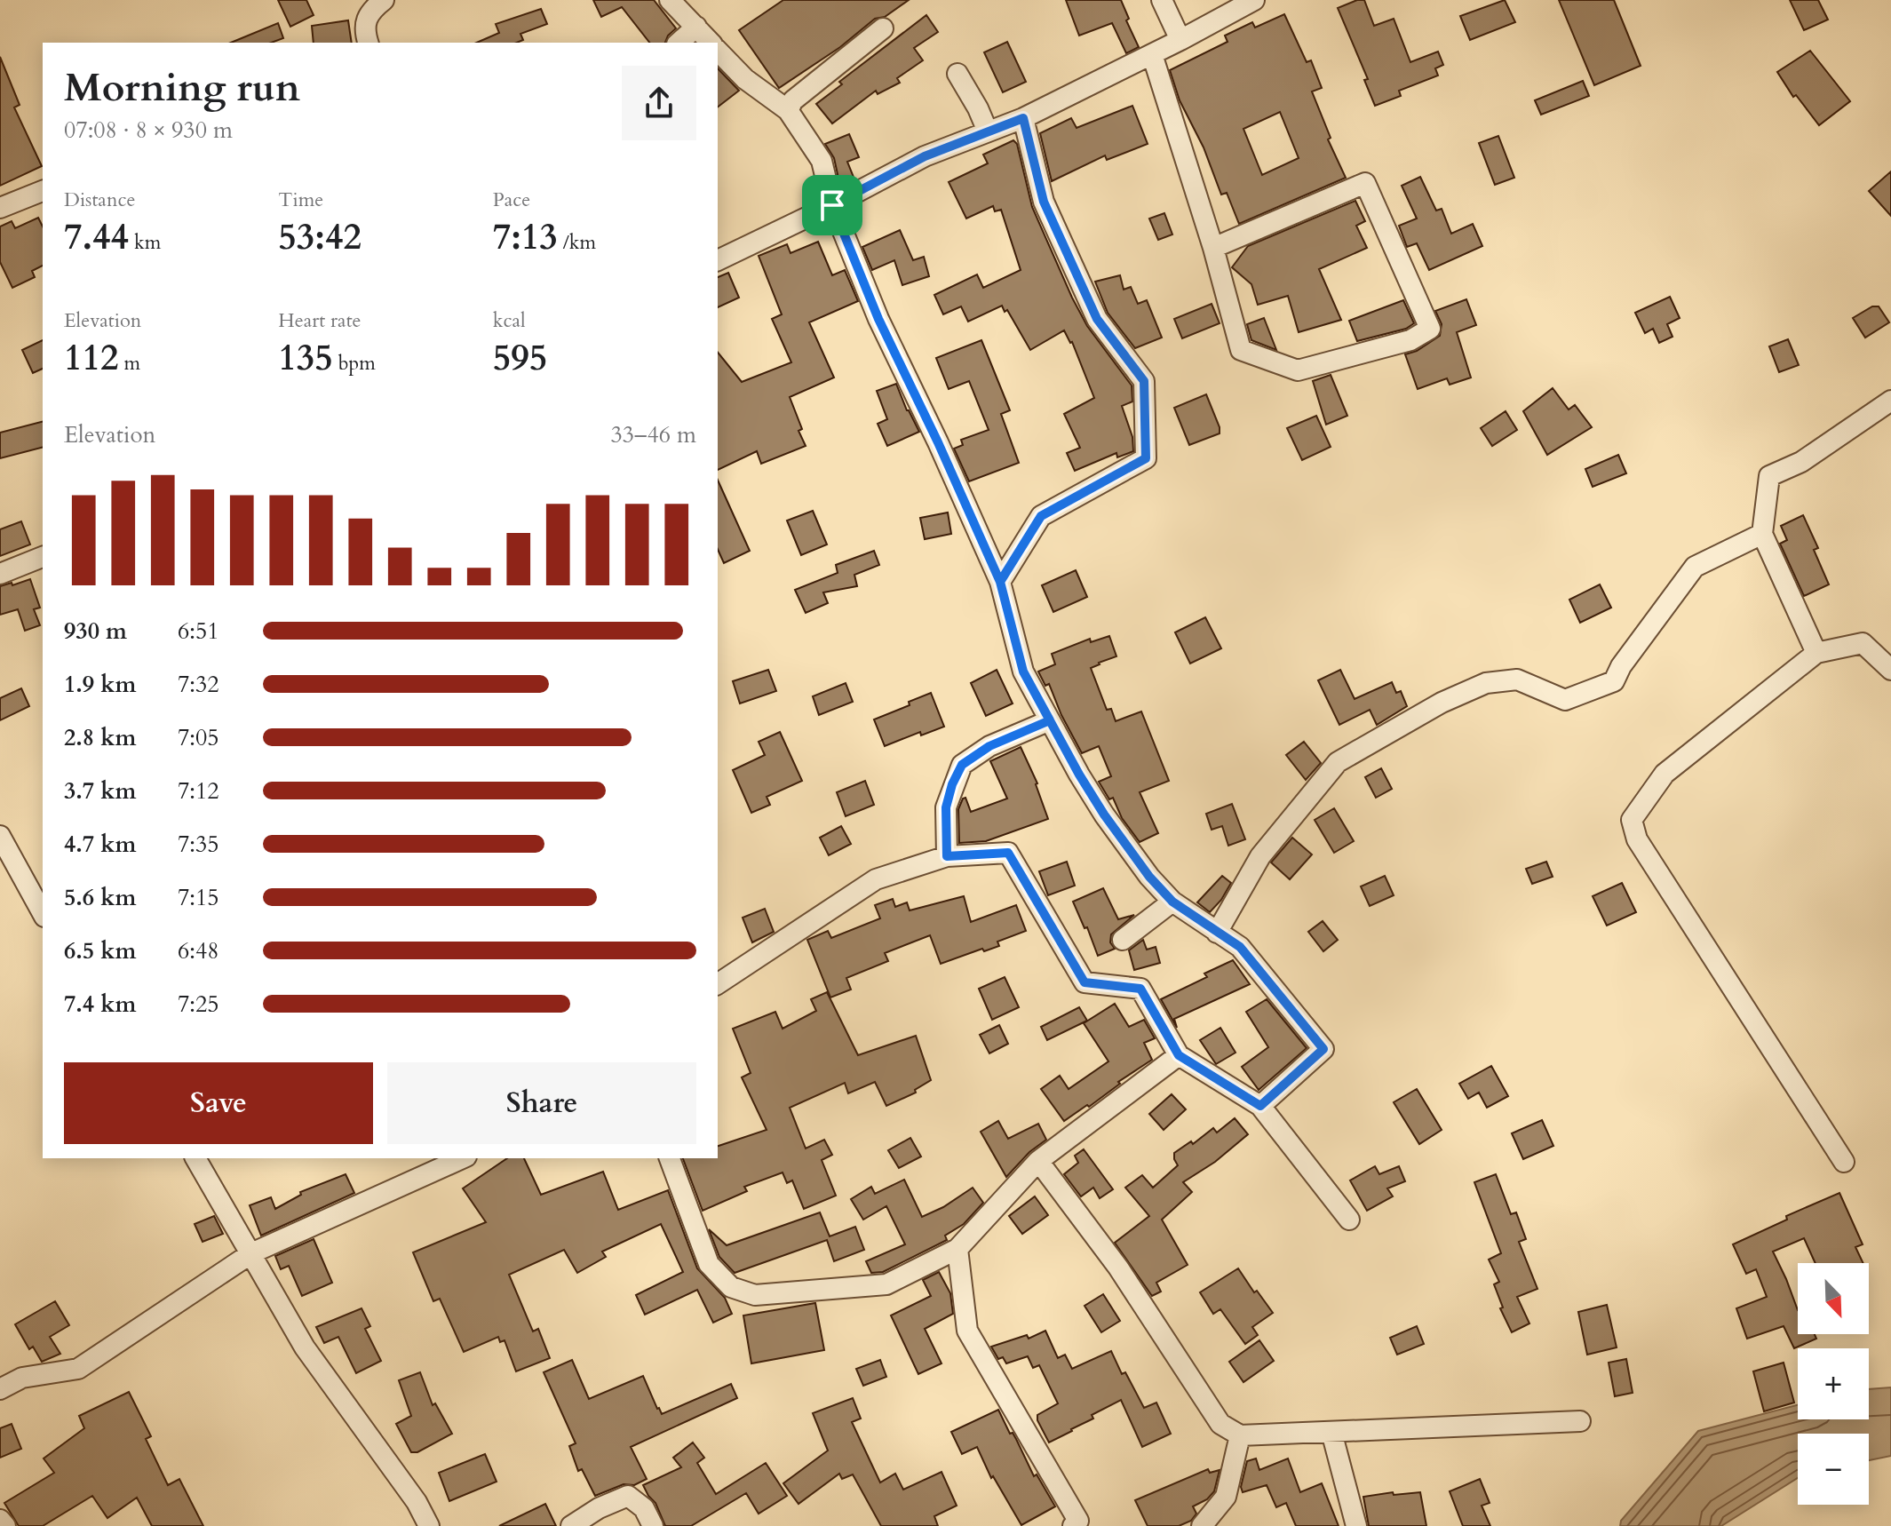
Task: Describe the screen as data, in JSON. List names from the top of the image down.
{
  "north": "bottom right",
  "page": {
    "heading": ["Morning run", "07:08 · 8 × 930 m"],
    "stats": [
      ["Distance", "7.44 km"],
      ["Time", "53:42"],
      ["Pace", "7:13 /km"],
      ["Elevation", "112 m"],
      ["Heart rate", "135 bpm"],
      ["kcal", "595"]
    ],
    "chart": ["Elevation", "33–46 m"],
    "list": [
      {
        "name": "930 m",
        "note": "6:51"
      },
      {
        "name": "1.9 km",
        "note": "7:32"
      },
      {
        "name": "2.8 km",
        "note": "7:05"
      },
      {
        "name": "3.7 km",
        "note": "7:12"
      },
      {
        "name": "4.7 km",
        "note": "7:35"
      },
      {
        "name": "5.6 km",
        "note": "7:15"
      },
      {
        "name": "6.5 km",
        "note": "6:48"
      },
      {
        "name": "7.4 km",
        "note": "7:25"
      }
    ],
    "buttons": ["Save", "Share"],
    "map_buttons": ["+", "−"]
  }
}
